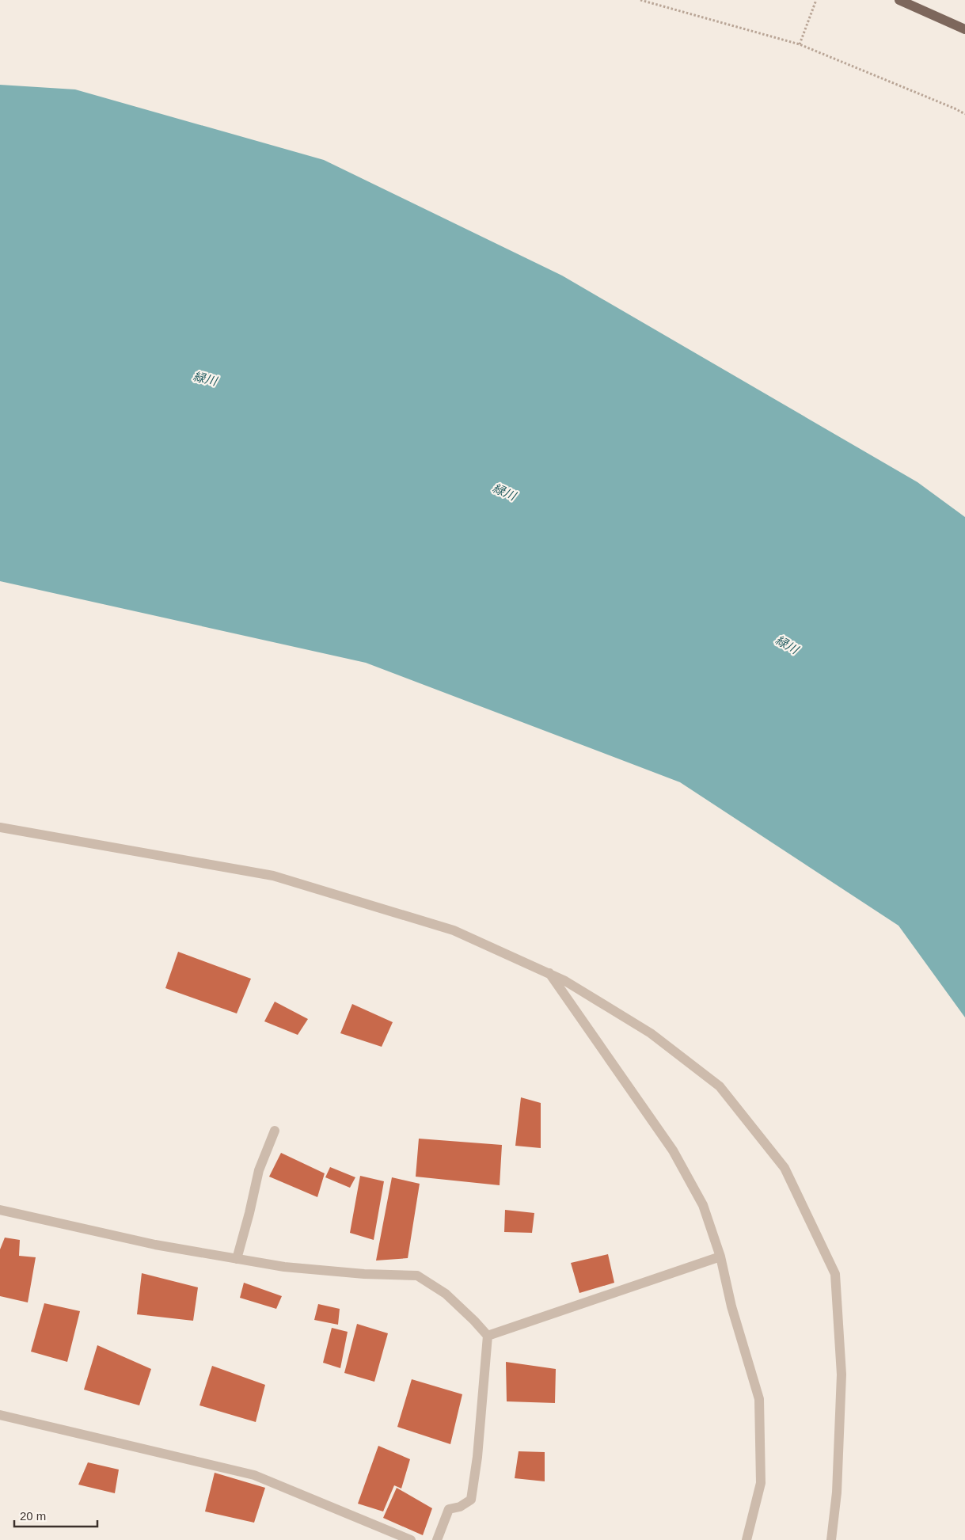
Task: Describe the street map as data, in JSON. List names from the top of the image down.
{
  "water": ["緑川"],
  "scale_bar": "20 m"
}
